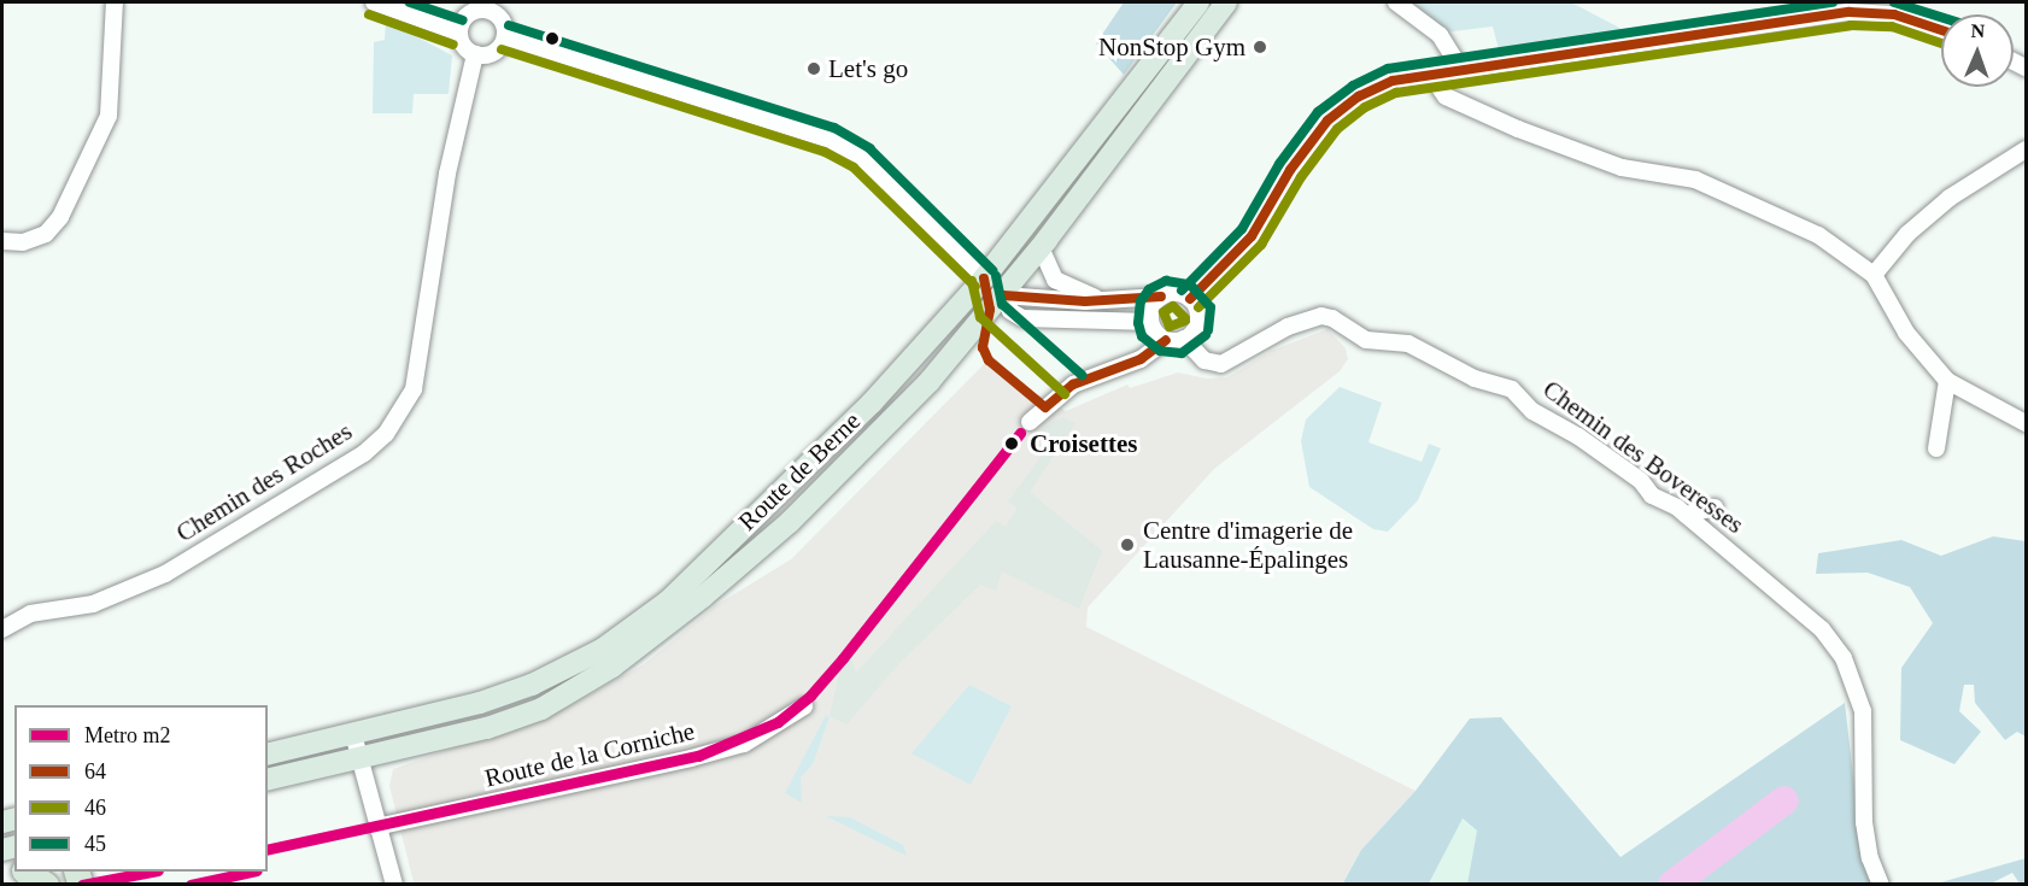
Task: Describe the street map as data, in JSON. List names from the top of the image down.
{
  "streets": {
    "main road": ["Route de Berne"],
    "street": ["Chemin des Boveresses", "Chemin des Roches", "Route de la Corniche"]
  },
  "places": [
    "NonStop Gym",
    "Let's go",
    "Croisettes",
    "Centre d'imagerie de Lausanne-Épalinges"
  ],
  "lines": [
    "transit line 45",
    "transit line 64",
    "transit line 46",
    "metro line m2"
  ],
  "legend": [
    "Metro m2",
    "64",
    "46",
    "45"
  ],
  "north": "top"
}
